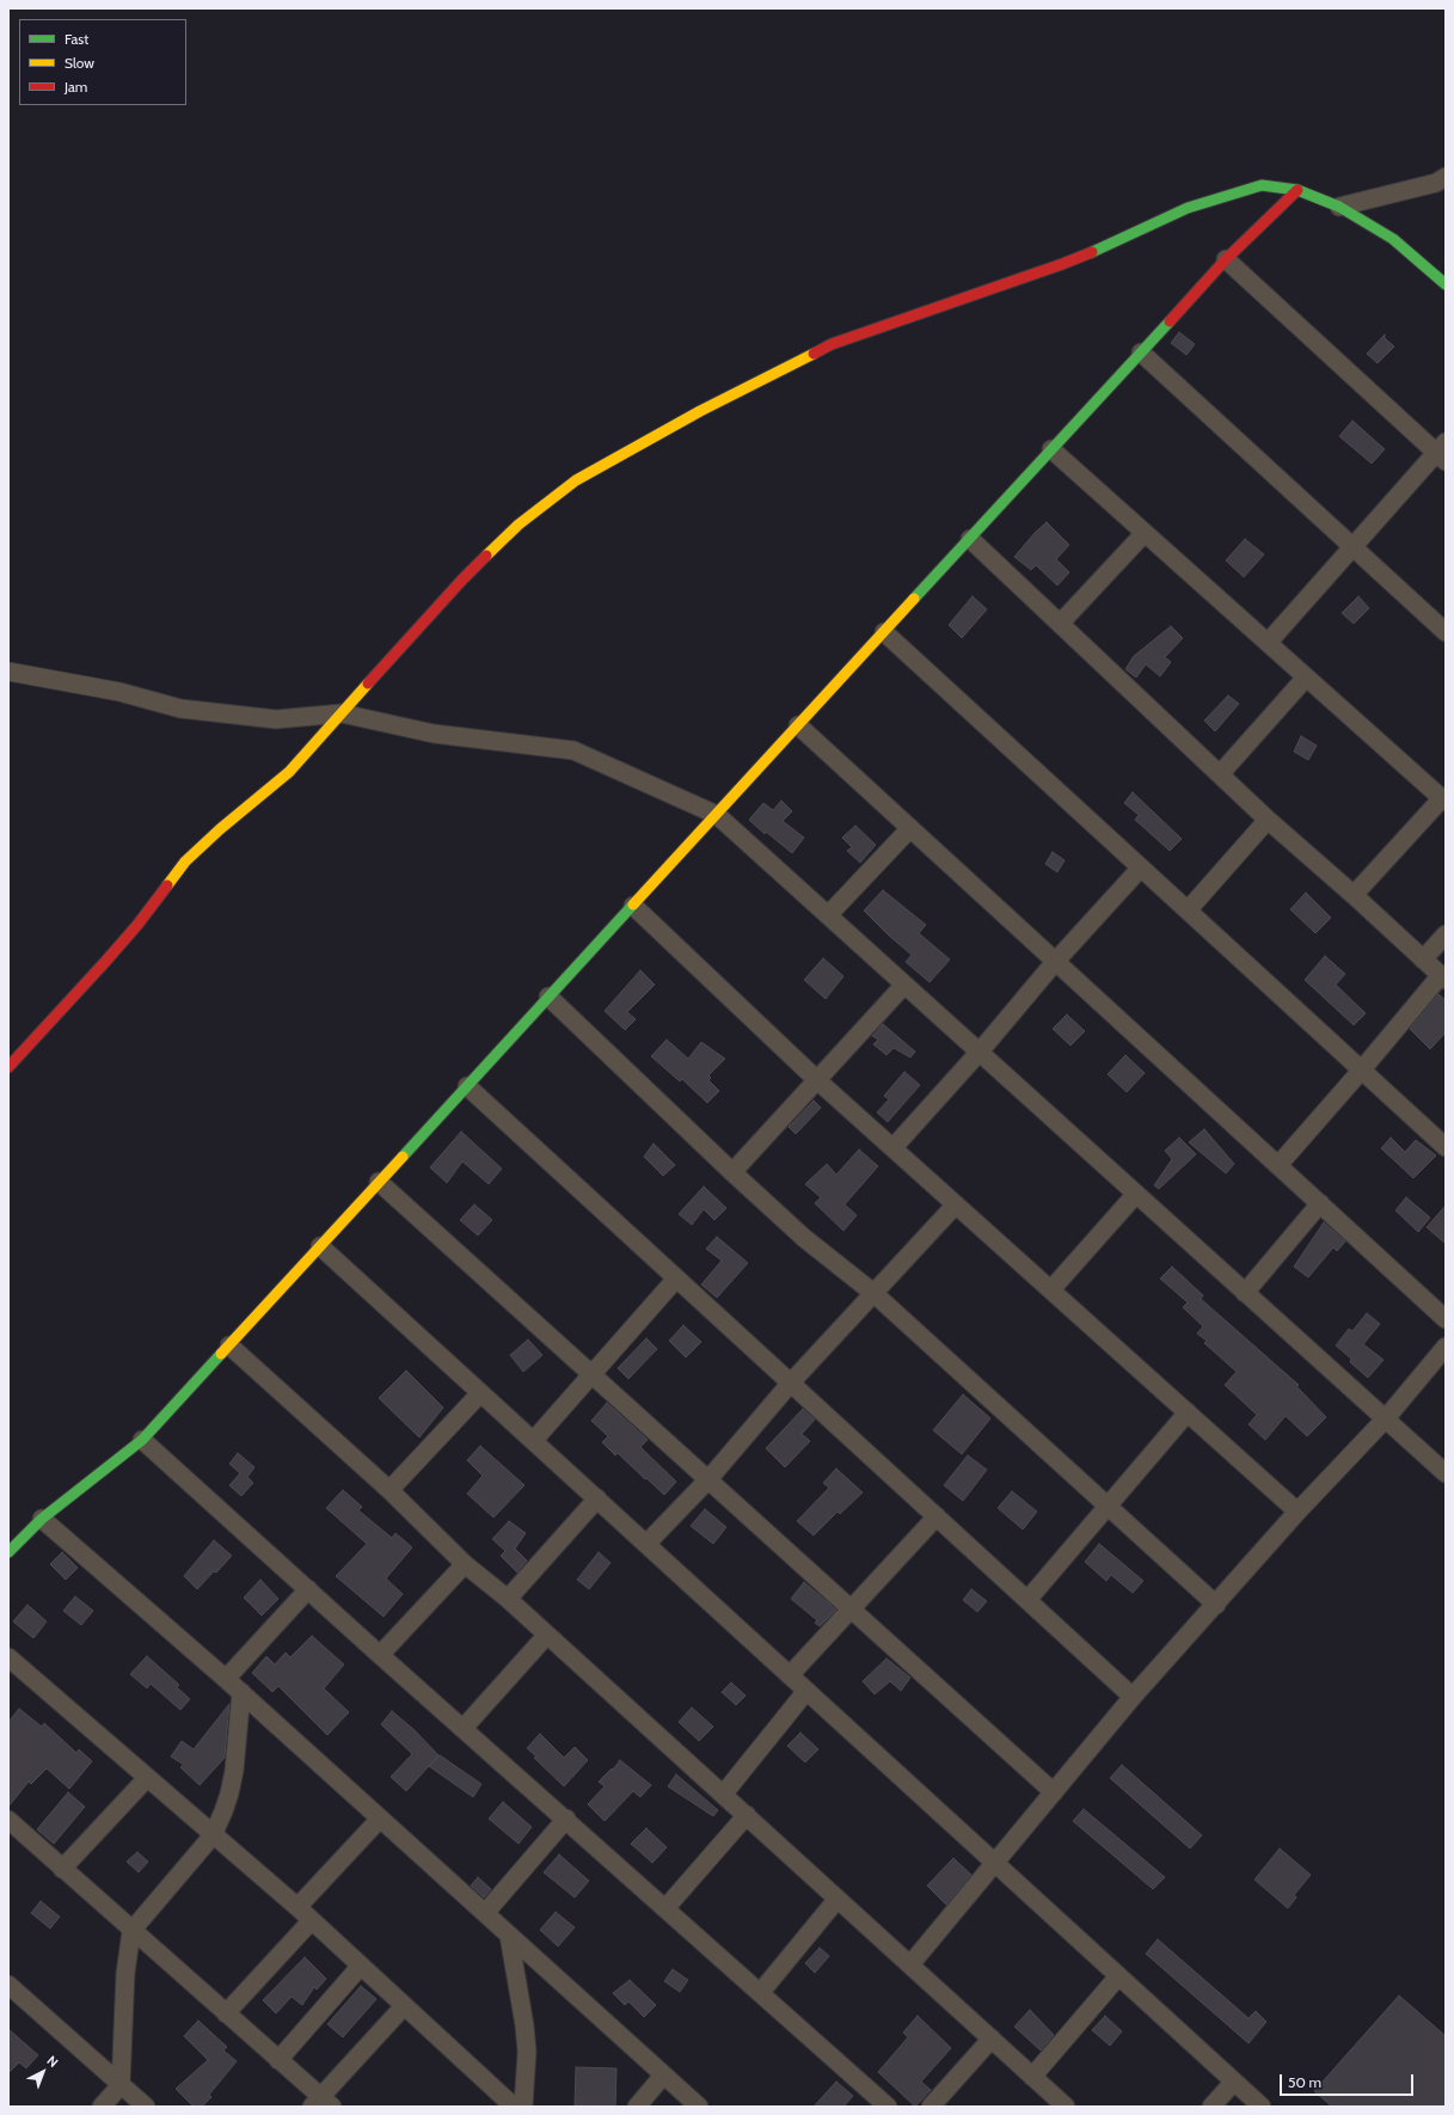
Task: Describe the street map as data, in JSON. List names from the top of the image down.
{
  "legend": ["Fast", "Slow", "Jam"],
  "scale_bar": "50 m",
  "north": "top right"
}
